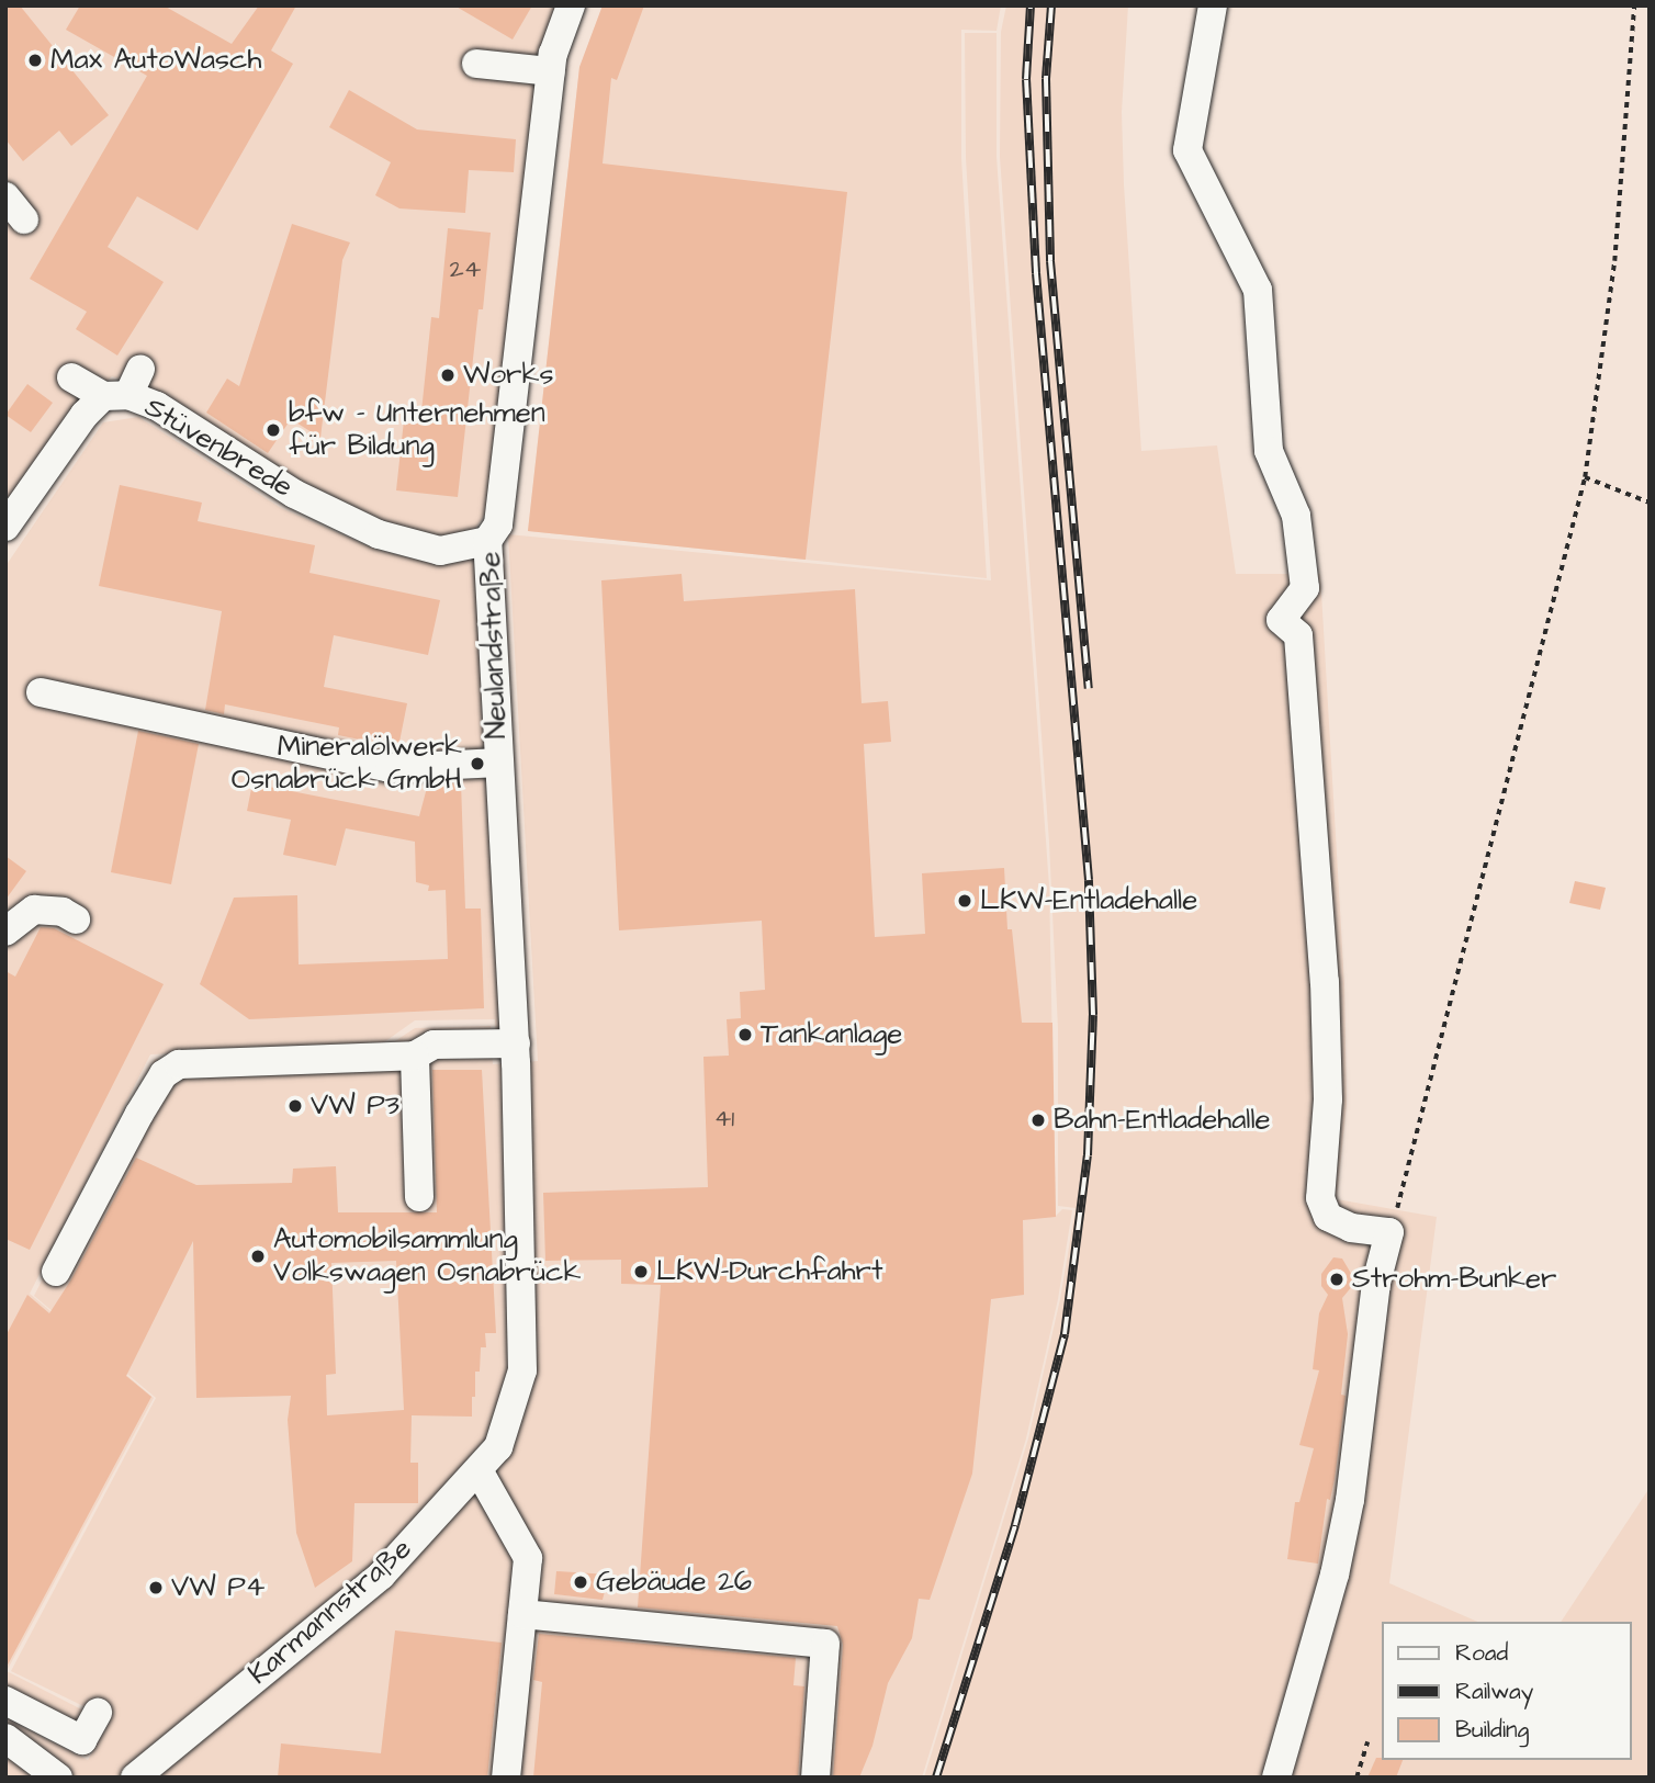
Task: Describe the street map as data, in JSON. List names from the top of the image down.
{
  "streets": {
    "street": ["Stüvenbrede", "Neulandstraße", "Karmannstraße"]
  },
  "crossings": [
    ["Stüvenbrede", "Neulandstraße"],
    ["Neulandstraße", "Karmannstraße"]
  ],
  "places": [
    "Max AutoWasch",
    "Works",
    "bfw - Unternehmen für Bildung",
    "Mineralölwerk Osnabrück GmbH",
    "LKW-Entladehalle",
    "Tankanlage",
    "VW P3",
    "Bahn-Entladehalle",
    "Automobilsammlung Volkswagen Osnabrück",
    "LKW-Durchfahrt",
    "Strohm-Bunker",
    "Gebäude 26",
    "VW P4"
  ],
  "house_numbers": ["24", "41"],
  "legend": ["Road", "Railway", "Building"]
}
